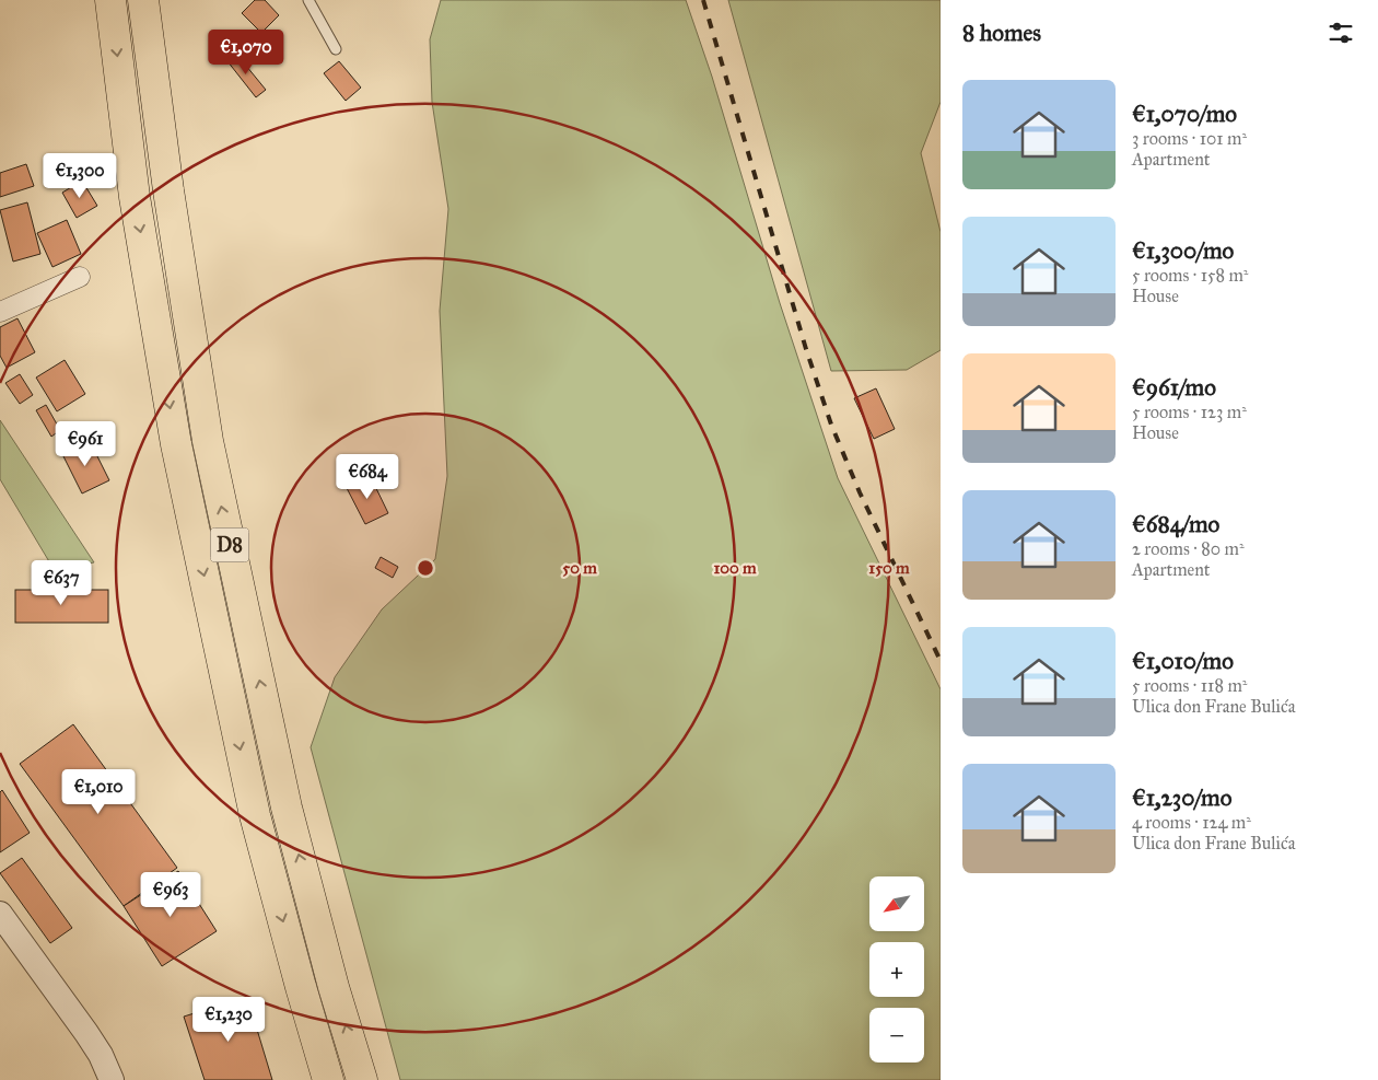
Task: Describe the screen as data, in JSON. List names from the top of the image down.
{
  "streets": {
    "highway": ["D8"]
  },
  "north": "bottom left",
  "page": {
    "heading": "8 homes",
    "price": [
      "€1,070",
      "€1,300",
      "€961",
      "€684",
      "€637",
      "€1,010",
      "€963",
      "€1,230"
    ],
    "list": [
      {
        "name": "€1,070/mo",
        "note": "3 rooms · 101 m² · Apartment"
      },
      {
        "name": "€1,300/mo",
        "note": "5 rooms · 158 m² · House"
      },
      {
        "name": "€961/mo",
        "note": "5 rooms · 123 m² · House"
      },
      {
        "name": "€684/mo",
        "note": "2 rooms · 80 m² · Apartment"
      },
      {
        "name": "€1,010/mo",
        "note": "5 rooms · 118 m² · Ulica don Frane Bulića"
      },
      {
        "name": "€1,230/mo",
        "note": "4 rooms · 124 m² · Ulica don Frane Bulića"
      }
    ],
    "map_buttons": ["+", "−"]
  },
  "rings": ["50 m", "100 m", "150 m"]
}
